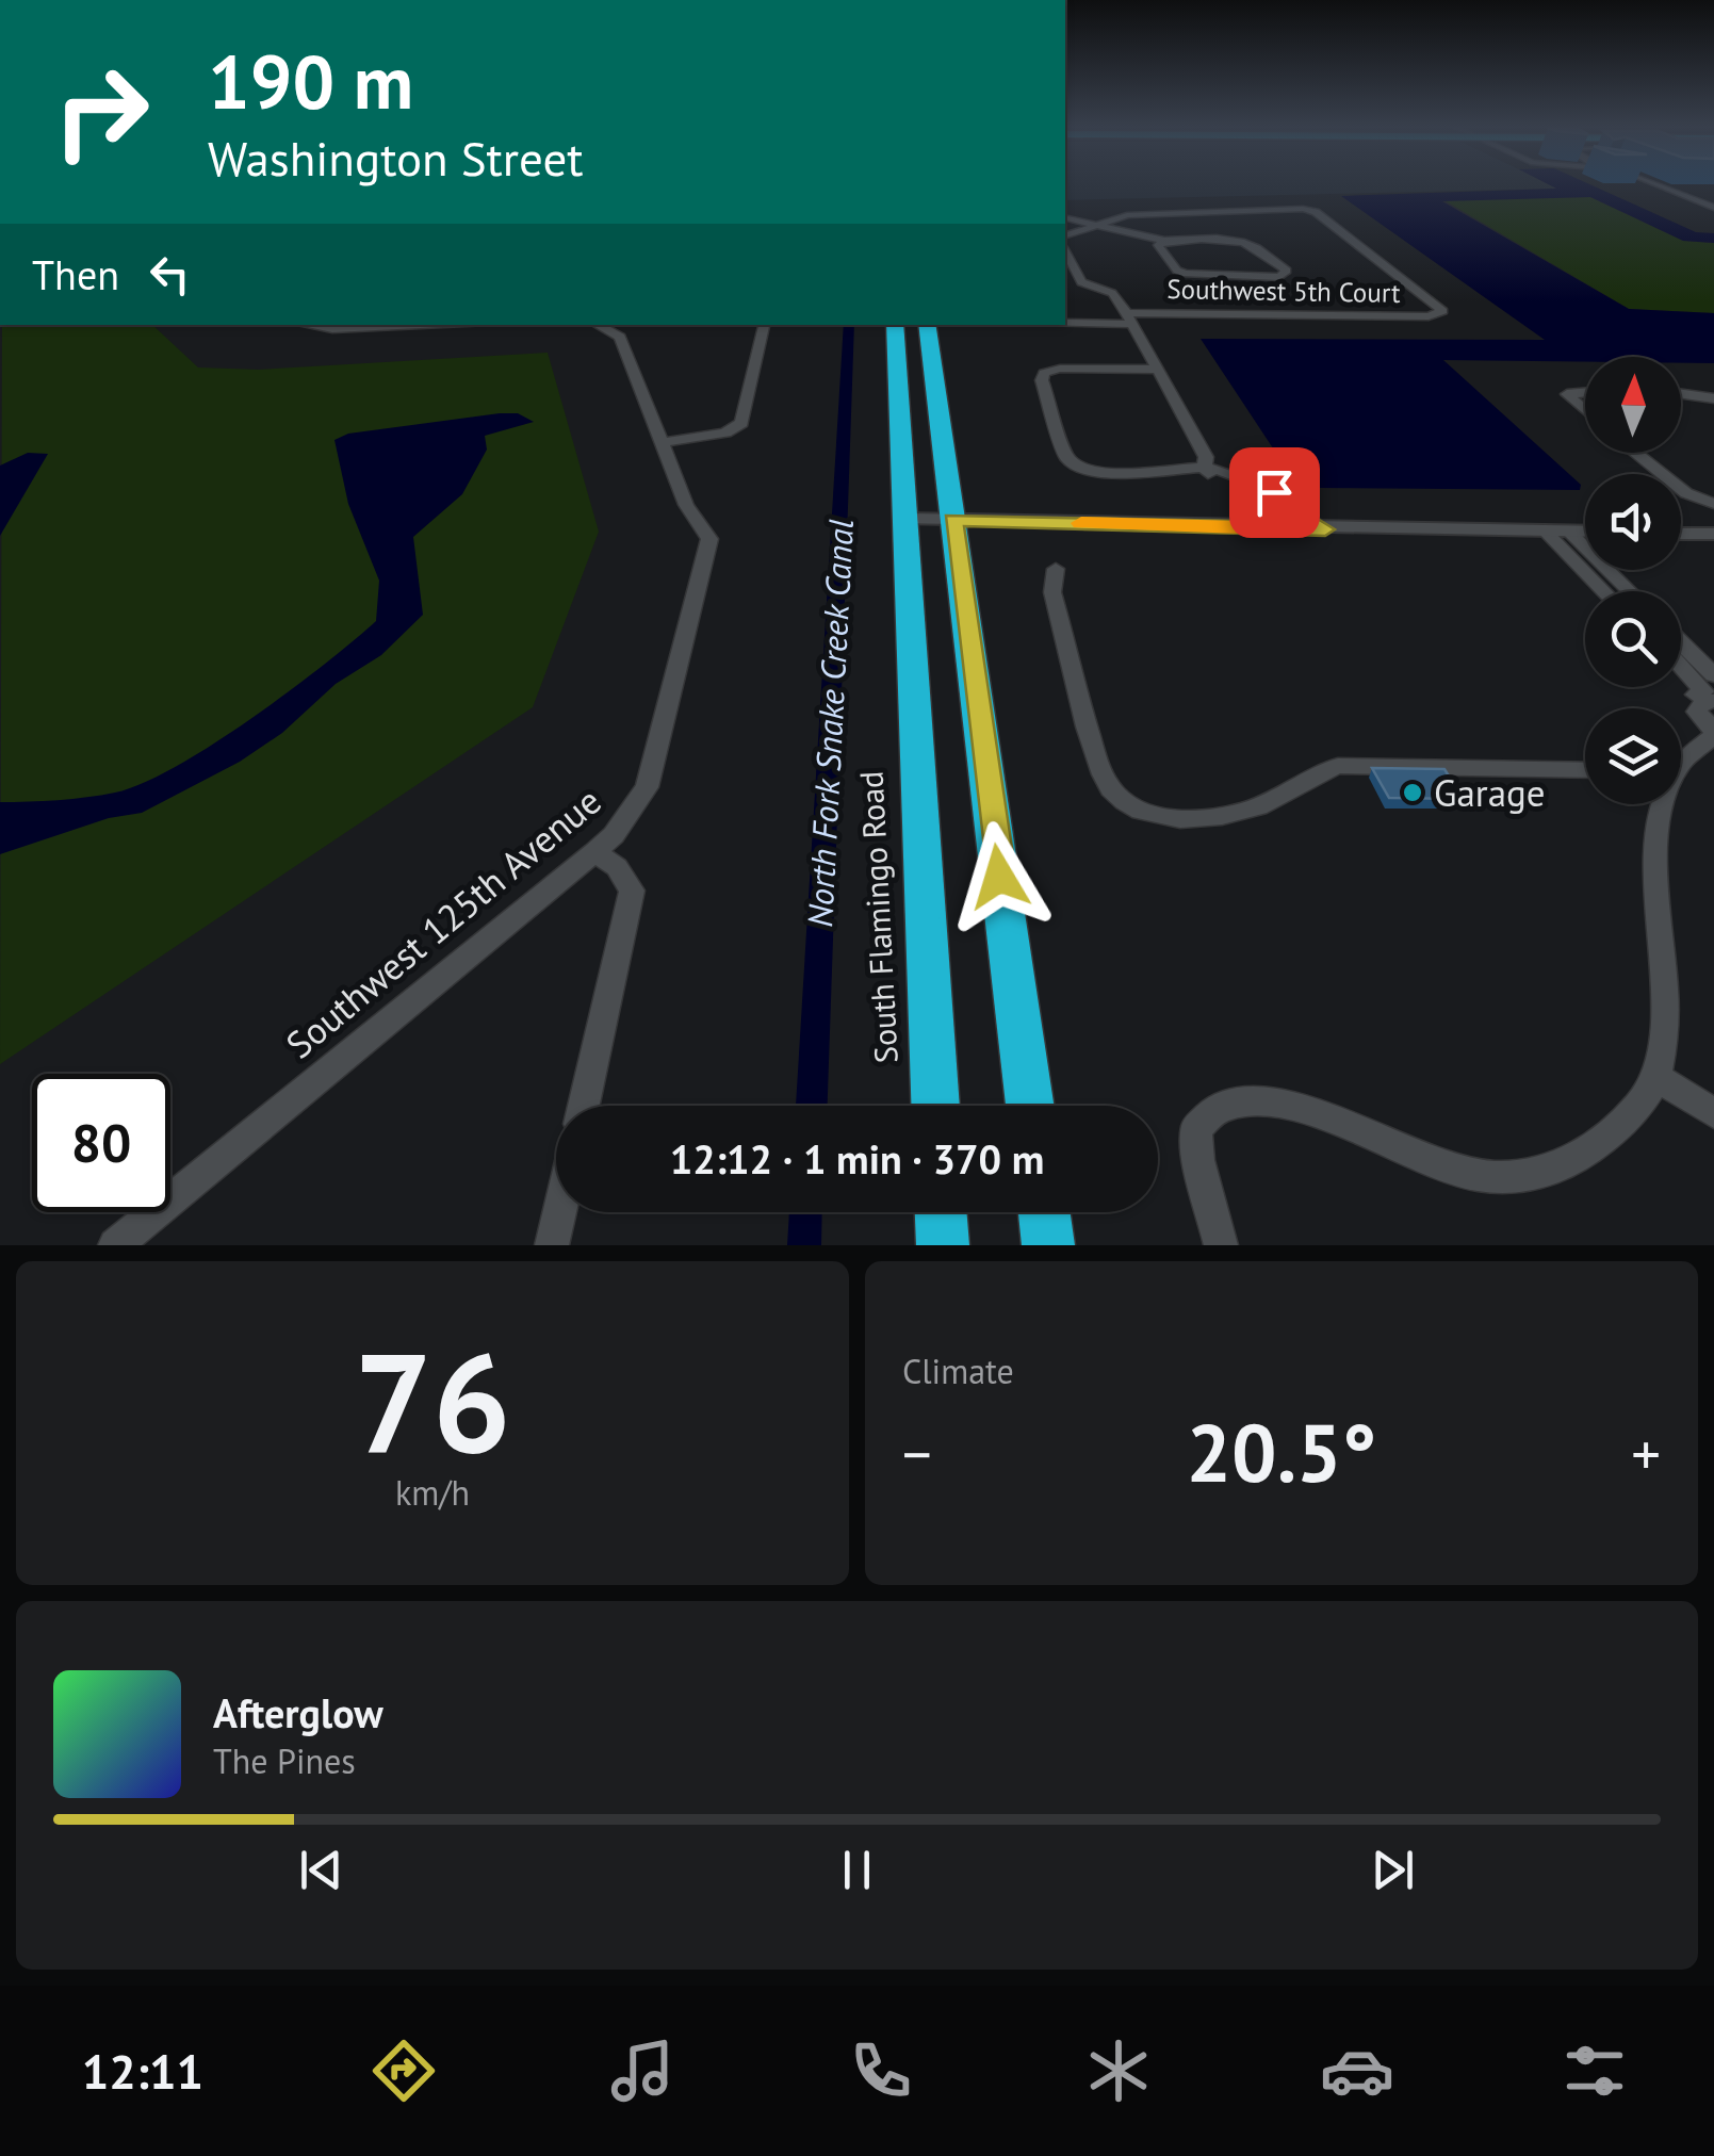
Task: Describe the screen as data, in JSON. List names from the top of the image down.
{
  "streets": {
    "highway": ["South Flamingo Road"],
    "street": ["Southwest 5th Court", "Southwest 125th Avenue"]
  },
  "water": ["North Fork Snake Creek Canal"],
  "places": ["Garage"],
  "north": "top",
  "page": {
    "turn": ["190 m", "Washington Street"],
    "then": "Then",
    "limit": "80",
    "trip": "12:12 · 1 min · 370 m",
    "tile": [
      ["76", "km/h"],
      "Climate"
    ],
    "heat": ["−", "20.5°", "+"],
    "song": ["Afterglow", "The Pines"],
    "tabs": "12:11"
  }
}
